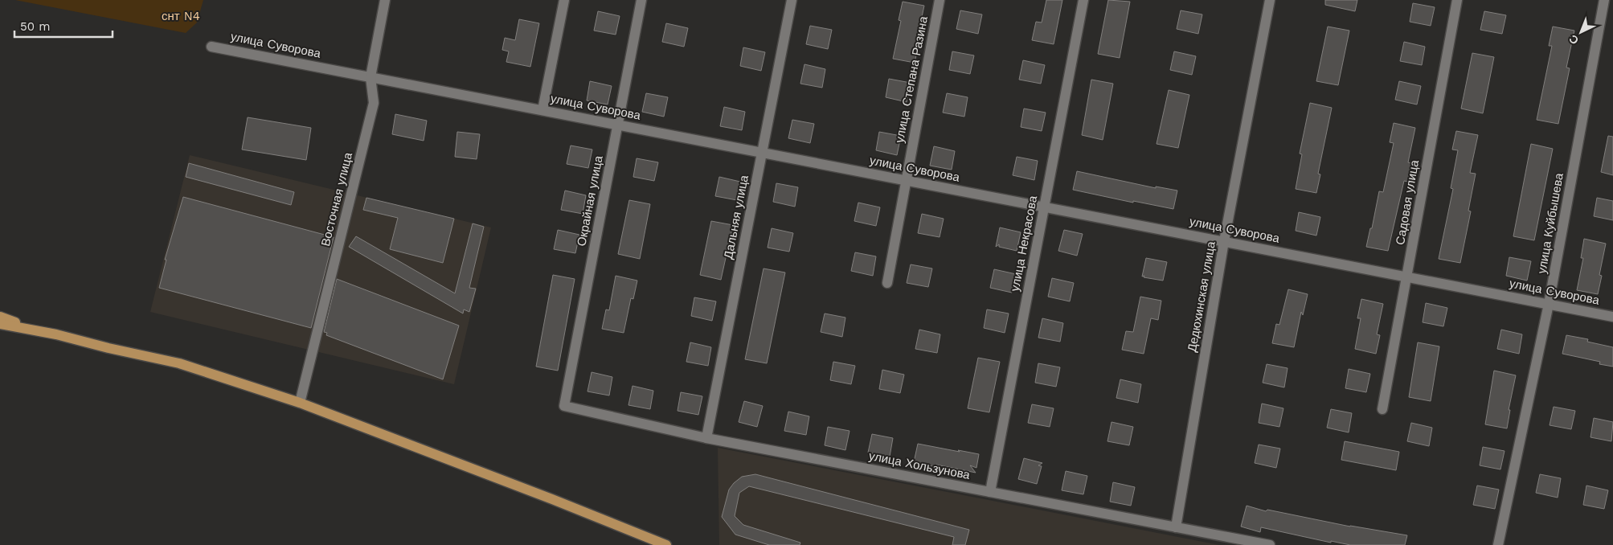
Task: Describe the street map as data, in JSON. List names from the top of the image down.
{
  "streets": {
    "street": [
      "улица Суворова",
      "улица Степана Разина",
      "Восточная улица",
      "Окрайная улица",
      "Садовая улица",
      "Дальняя улица",
      "улица Куйбышева",
      "улица Некрасова",
      "Дедюхинская улица",
      "улица Хользунова"
    ]
  },
  "crossings": [
    ["улица Суворова", "улица Степана Разина"],
    ["улица Суворова", "Восточная улица"],
    ["улица Суворова", "Окрайная улица"],
    ["улица Суворова", "Садовая улица"],
    ["улица Суворова", "Дальняя улица"],
    ["улица Суворова", "улица Куйбышева"],
    ["улица Суворова", "улица Некрасова"],
    ["улица Суворова", "Дедюхинская улица"],
    ["Окрайная улица", "улица Хользунова"],
    ["Дальняя улица", "улица Хользунова"],
    ["улица Некрасова", "улица Хользунова"],
    ["Дедюхинская улица", "улица Хользунова"]
  ],
  "parks": ["снт N4"],
  "scale_bar": "50 m",
  "north": "bottom left"
}
